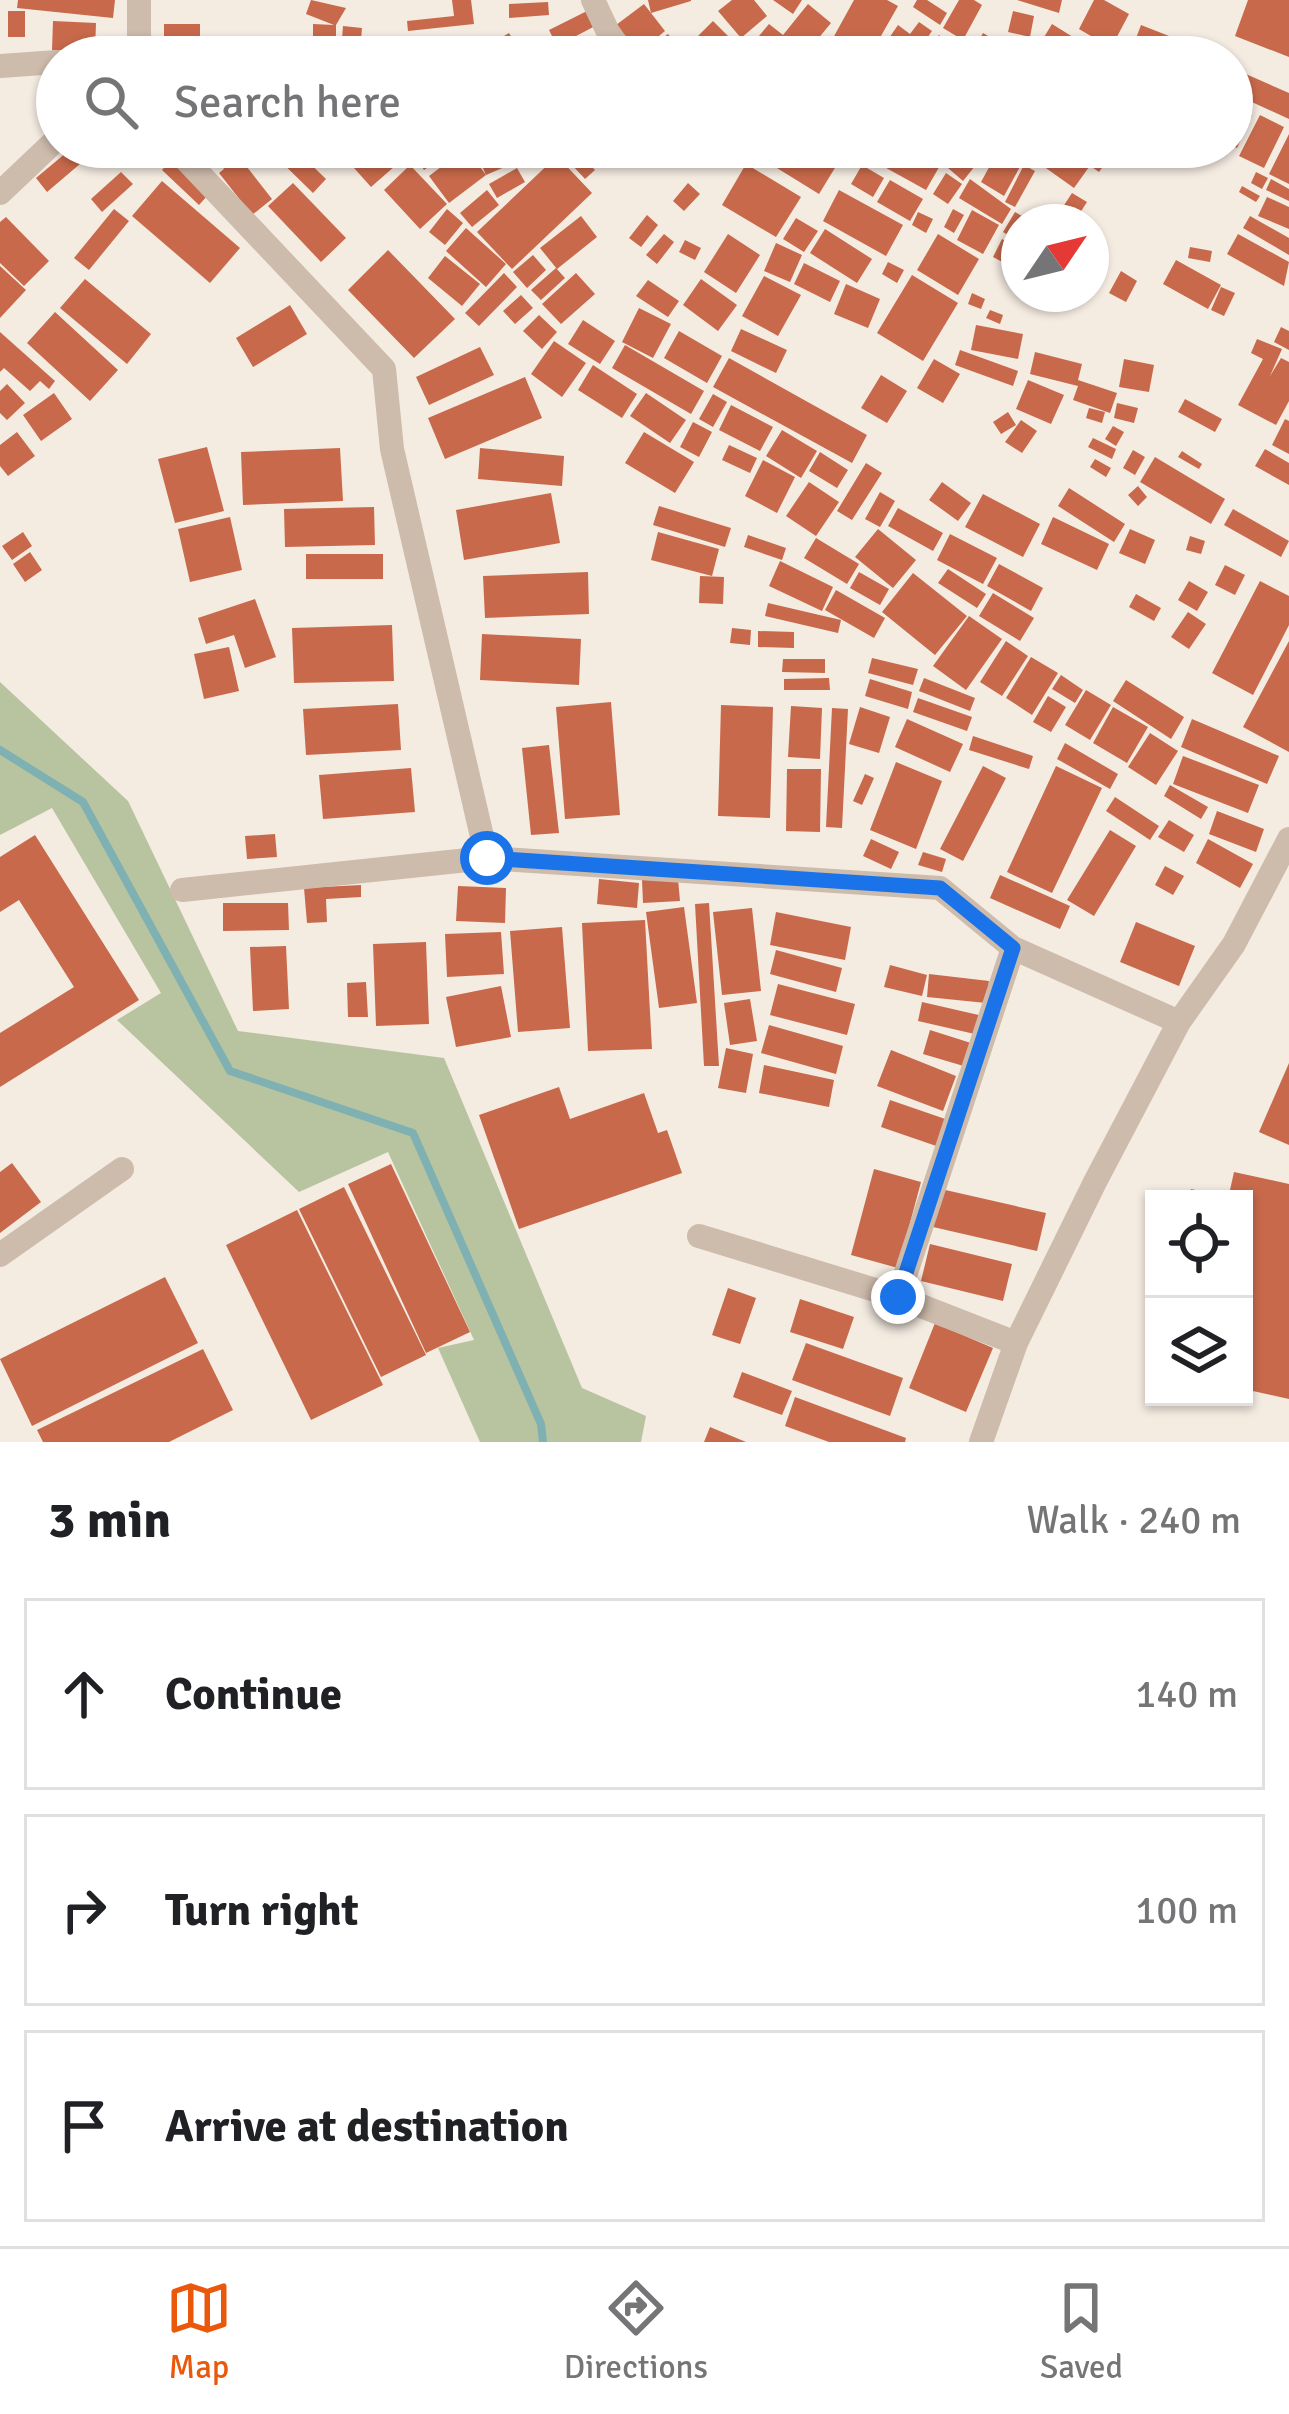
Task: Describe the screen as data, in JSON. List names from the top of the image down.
{
  "north": "top right",
  "page": {
    "search": "Search here",
    "heading": ["3 min", "Walk · 240 m"],
    "list": [
      ["Continue", "140 m"],
      ["Turn right", "100 m"],
      "Arrive at destination"
    ],
    "nav": ["Map", "Directions", "Saved"]
  }
}
